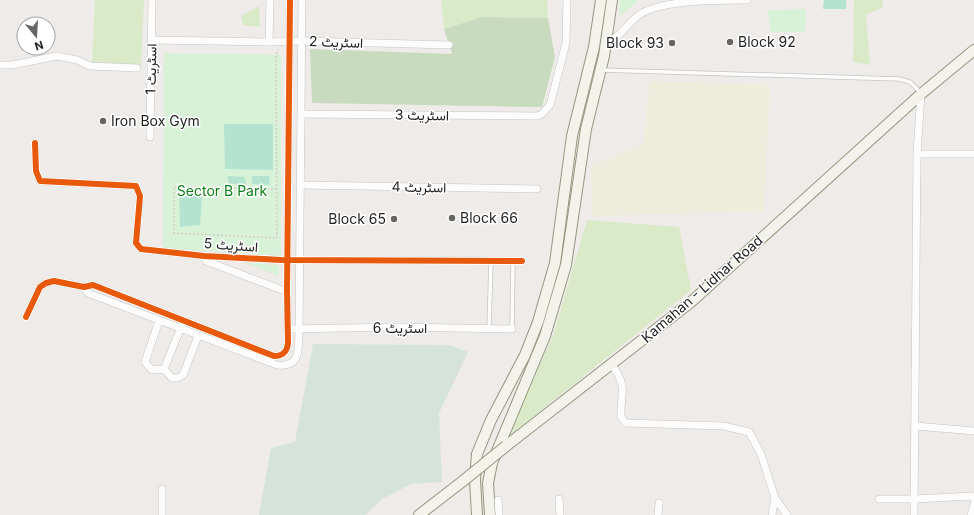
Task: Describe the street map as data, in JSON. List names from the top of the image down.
{
  "streets": {
    "street": [
      "اسٹریٹ 2",
      "اسٹریٹ 1",
      "اسٹریٹ 3",
      "اسٹریٹ 4",
      "اسٹریٹ 5",
      "Kamahan - Lidhar Road",
      "اسٹریٹ 6"
    ]
  },
  "crossings": [
    ["اسٹریٹ 2", "اسٹریٹ 1"]
  ],
  "parks": ["Sector B Park"],
  "places": [
    "Block 92",
    "Block 93",
    "Iron Box Gym",
    "Block 66",
    "Block 65"
  ],
  "north": "bottom"
}
